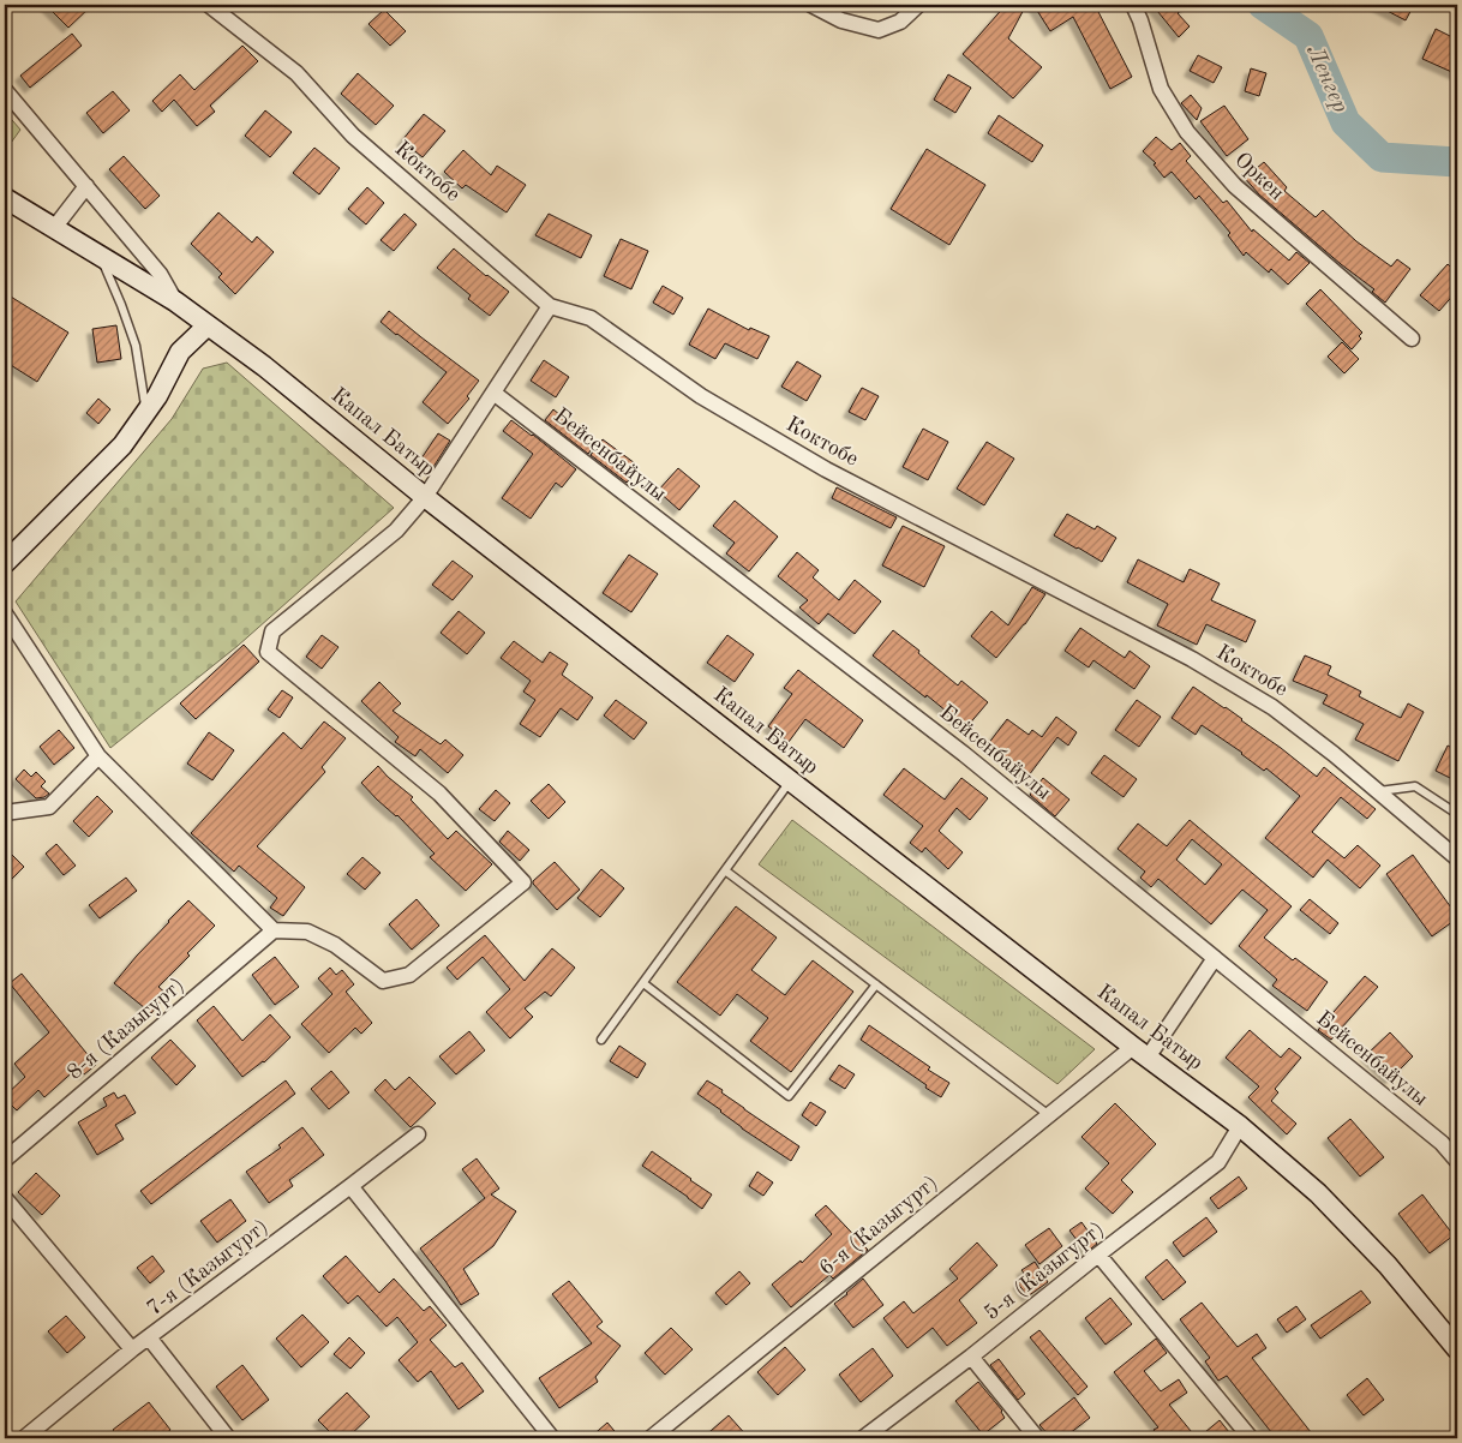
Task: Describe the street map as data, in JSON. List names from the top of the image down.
{
  "streets": {
    "main road": ["Капал Батыр"],
    "street": [
      "Коктобе",
      "Оркен",
      "Бейсенбайулы",
      "8-я (Казыгурт)",
      "6-я (Казыгурт)",
      "7-я (Казыгурт)",
      "5-я (Казыгурт)"
    ]
  },
  "crossings": [
    ["Капал Батыр", "6-я (Казыгурт)"],
    ["Капал Батыр", "5-я (Казыгурт)"],
    ["Бейсенбайулы", "6-я (Казыгурт)"]
  ],
  "water": ["Ленгер"]
}
